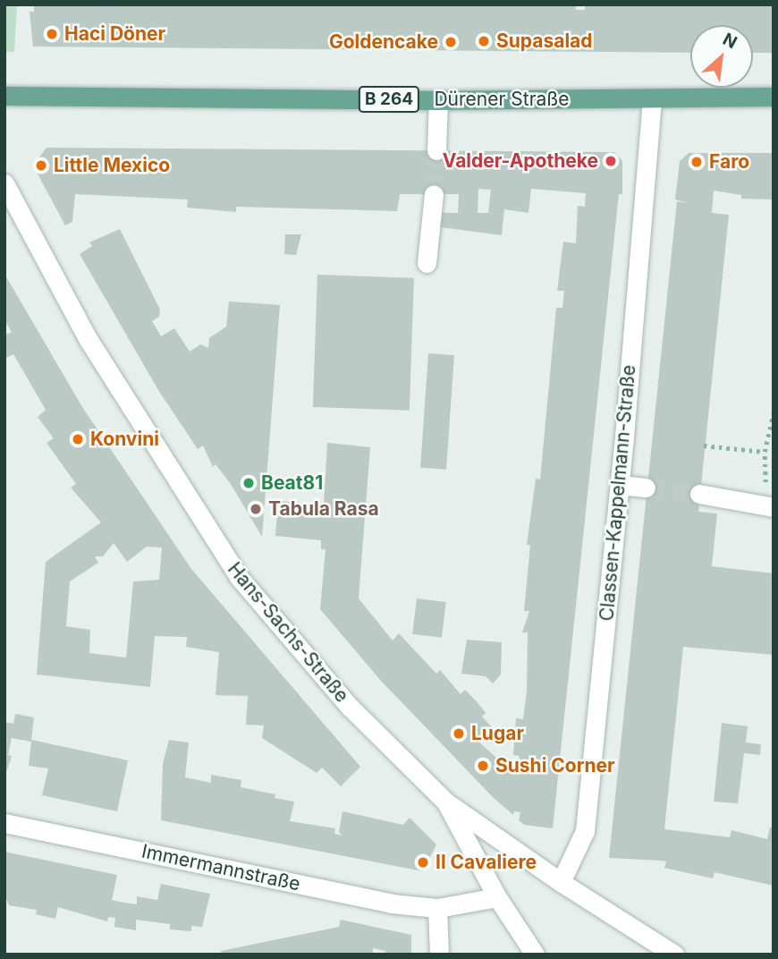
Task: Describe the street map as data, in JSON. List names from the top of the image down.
{
  "streets": {
    "main road": ["B 264", "Dürener Straße"],
    "street": ["Classen-Kappelmann-Straße", "Hans-Sachs-Straße", "Immermannstraße"]
  },
  "crossings": [
    ["Dürener Straße", "Classen-Kappelmann-Straße"],
    ["Classen-Kappelmann-Straße", "Hans-Sachs-Straße"],
    ["Hans-Sachs-Straße", "Immermannstraße"]
  ],
  "places": [
    "Haci Döner",
    "Supasalad",
    "Goldencake",
    "Valder-Apotheke",
    "Faro",
    "Little Mexico",
    "Konvini",
    "Beat81",
    "Tabula Rasa",
    "Lugar",
    "Sushi Corner",
    "Il Cavaliere"
  ],
  "north": "top right"
}
